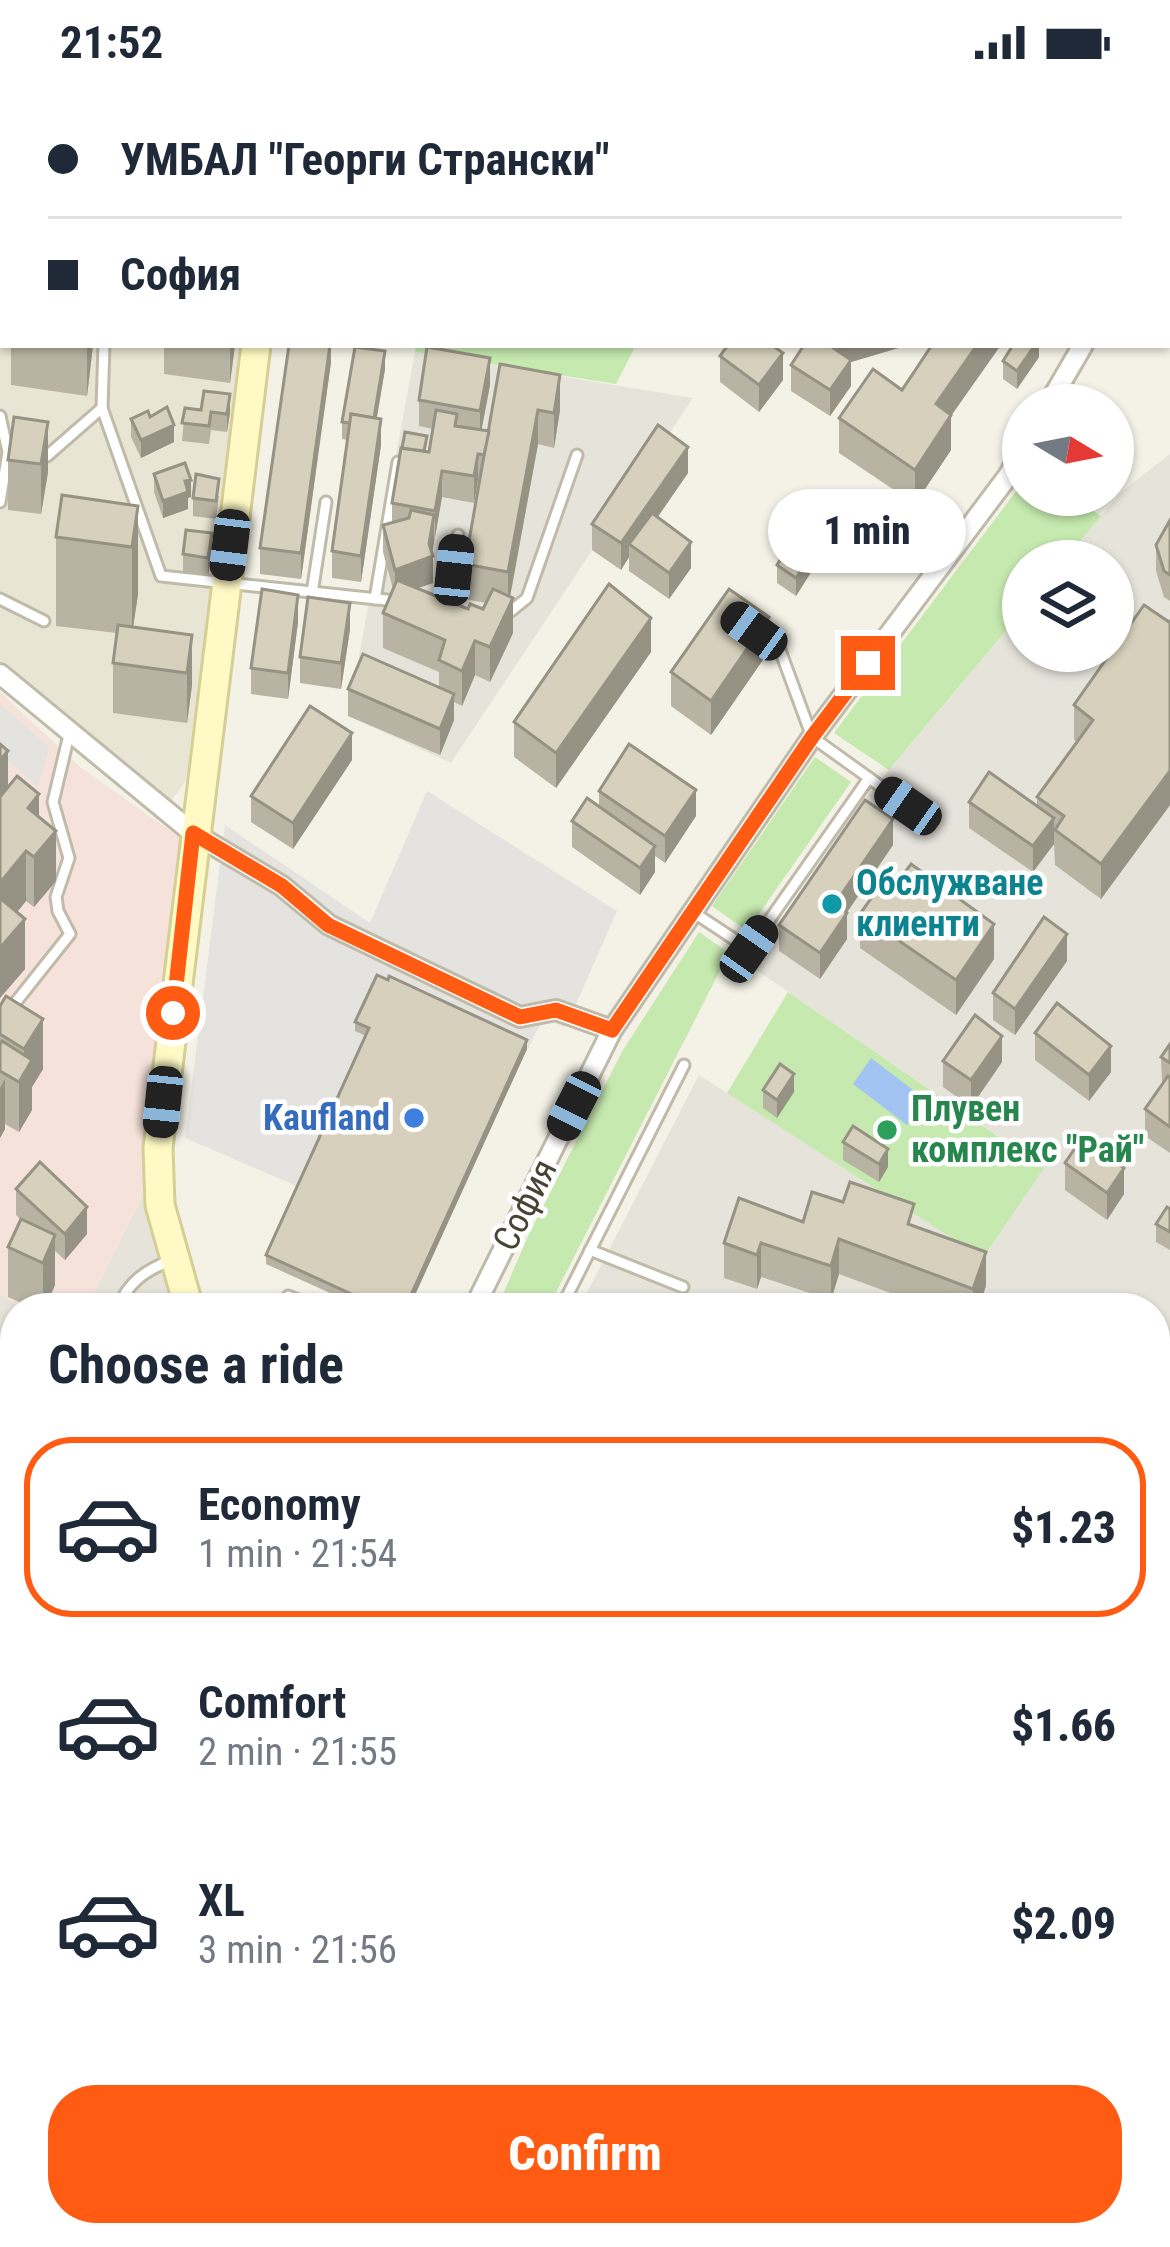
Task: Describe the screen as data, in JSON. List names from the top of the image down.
{
  "streets": {
    "street": ["София"]
  },
  "places": ["Обслужване клиенти", "Kaufland", "Плувен комплекс \"Рай\""],
  "north": "right",
  "page": {
    "status": "21:52",
    "banner": ["УМБАЛ \"Георги Странски\"", "София"],
    "bubble": "1 min",
    "heading": "Choose a ride",
    "list": [
      {
        "name": "Economy",
        "note": "1 min · 21:54",
        "value": "$1.23"
      },
      {
        "name": "Comfort",
        "note": "2 min · 21:55",
        "value": "$1.66"
      },
      {
        "name": "XL",
        "note": "3 min · 21:56",
        "value": "$2.09"
      }
    ],
    "buttons": "Confirm"
  }
}
